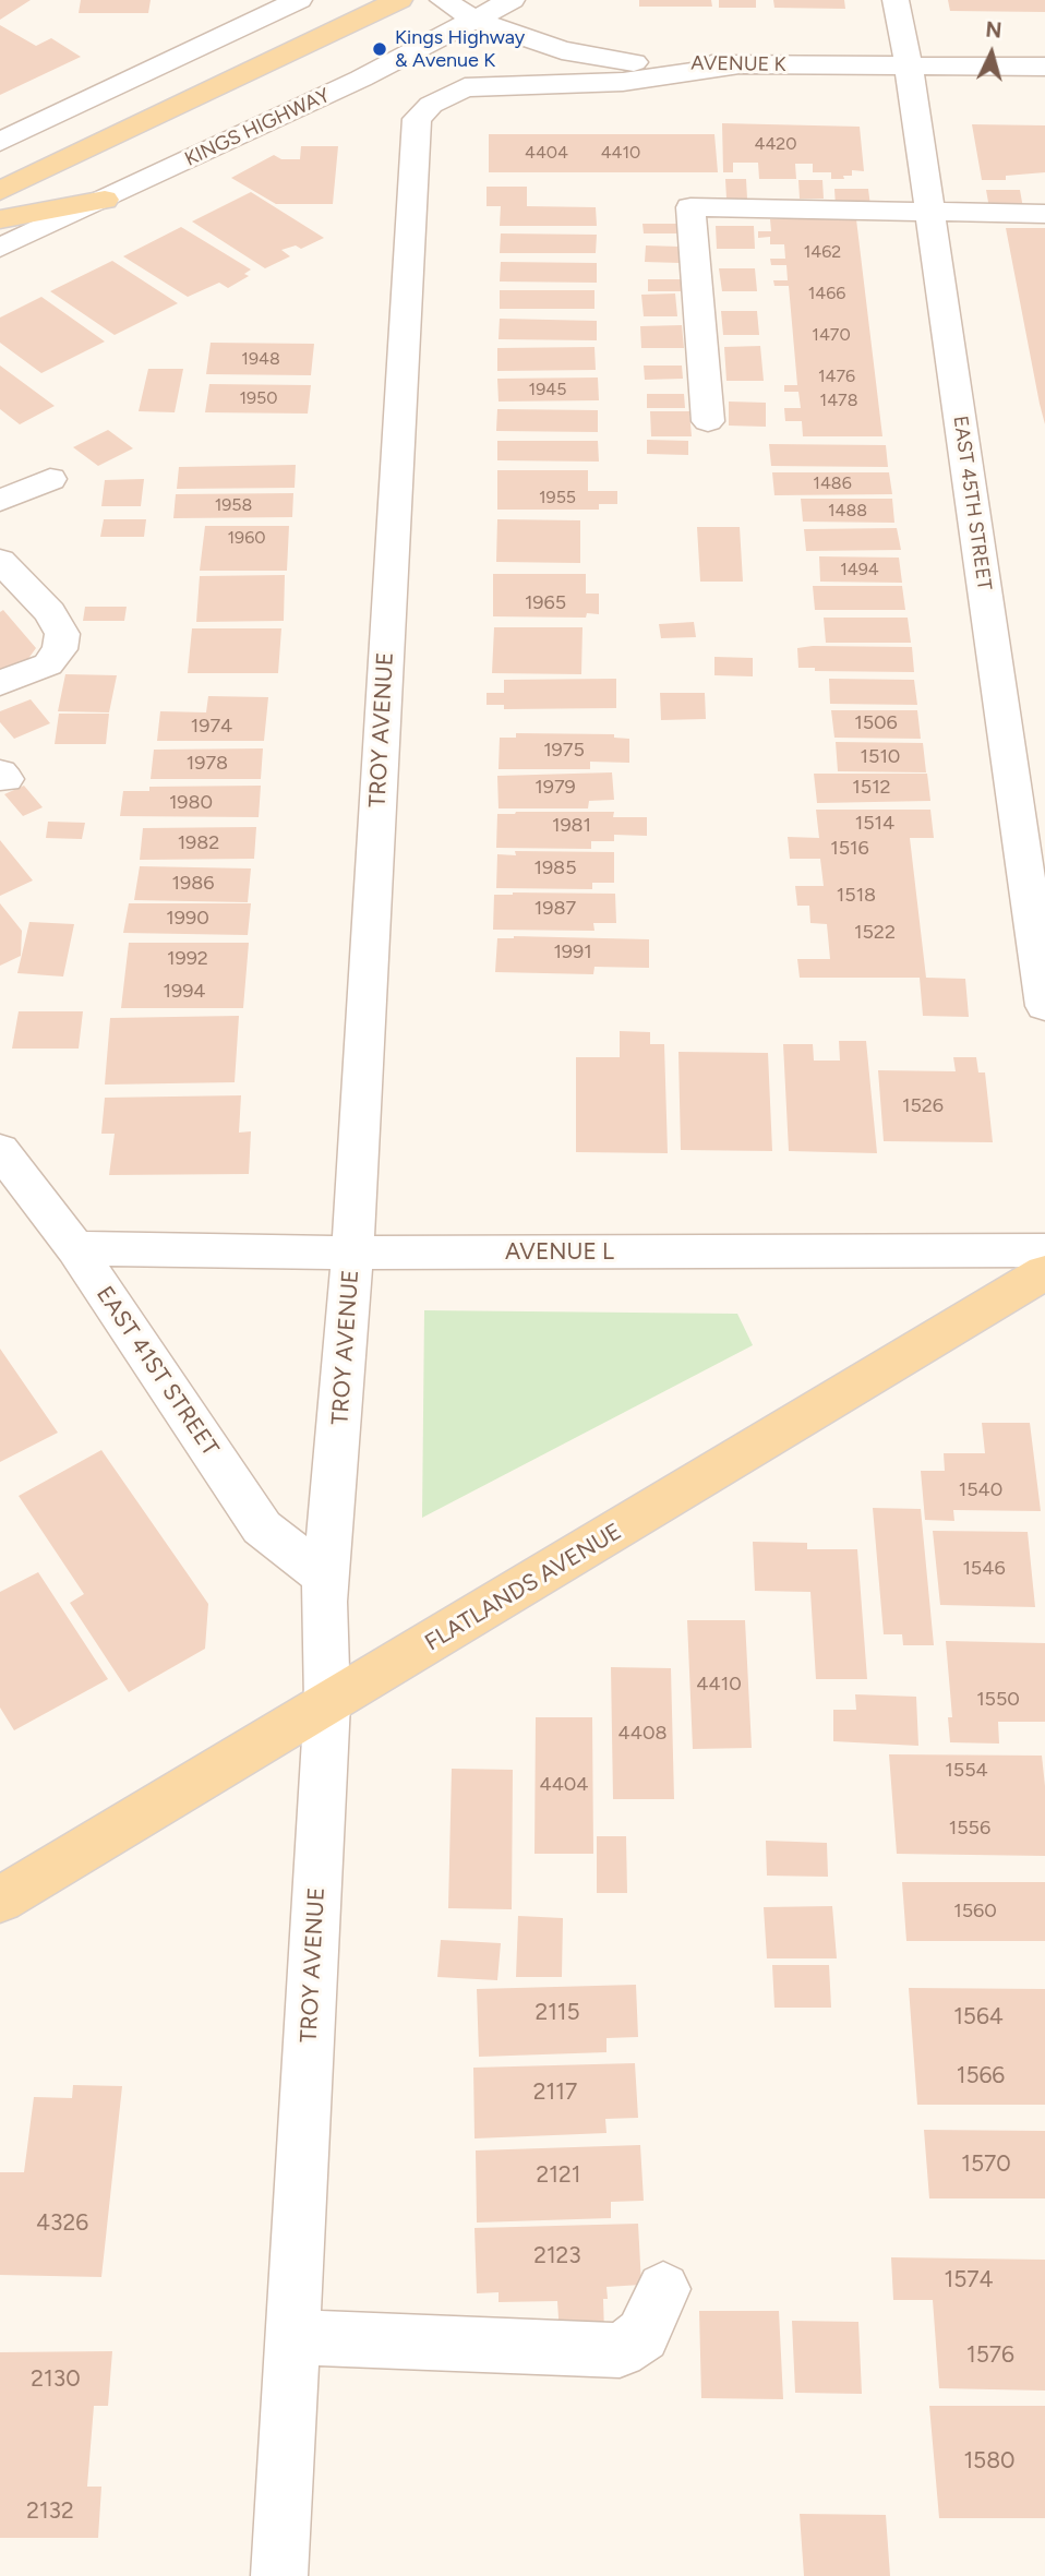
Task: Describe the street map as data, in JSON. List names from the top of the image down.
{
  "streets": {
    "main road": ["FLATLANDS AVENUE"],
    "street": [
      "AVENUE K",
      "KINGS HIGHWAY",
      "EAST 45TH STREET",
      "TROY AVENUE",
      "AVENUE L",
      "EAST 41ST STREET"
    ]
  },
  "crossings": [
    ["AVENUE K", "KINGS HIGHWAY"],
    ["AVENUE K", "EAST 45TH STREET"],
    ["AVENUE K", "TROY AVENUE"],
    ["TROY AVENUE", "AVENUE L"],
    ["TROY AVENUE", "EAST 41ST STREET"],
    ["TROY AVENUE", "FLATLANDS AVENUE"],
    ["AVENUE L", "EAST 41ST STREET"]
  ],
  "places": ["Kings Highway & Avenue K"],
  "house_numbers": [
    "4420",
    "4404",
    "4410",
    "1462",
    "1466",
    "1470",
    "1948",
    "1476",
    "1945",
    "1950",
    "1478",
    "1486",
    "1955",
    "1958",
    "1488",
    "1960",
    "1494",
    "1965",
    "1506",
    "1974",
    "1975",
    "1510",
    "1978",
    "1979",
    "1512",
    "1980",
    "1514",
    "1981",
    "1982",
    "1516",
    "1985",
    "1986",
    "1518",
    "1987",
    "1990",
    "1522",
    "1991",
    "1992",
    "1994",
    "1526",
    "1540",
    "1546",
    "4410",
    "1550",
    "4408",
    "1554",
    "4404",
    "1556",
    "1560",
    "2115",
    "1564",
    "1566",
    "2117",
    "1570",
    "2121",
    "4326",
    "2123",
    "1574",
    "1576",
    "2130",
    "1580",
    "2132"
  ],
  "north": "top"
}
